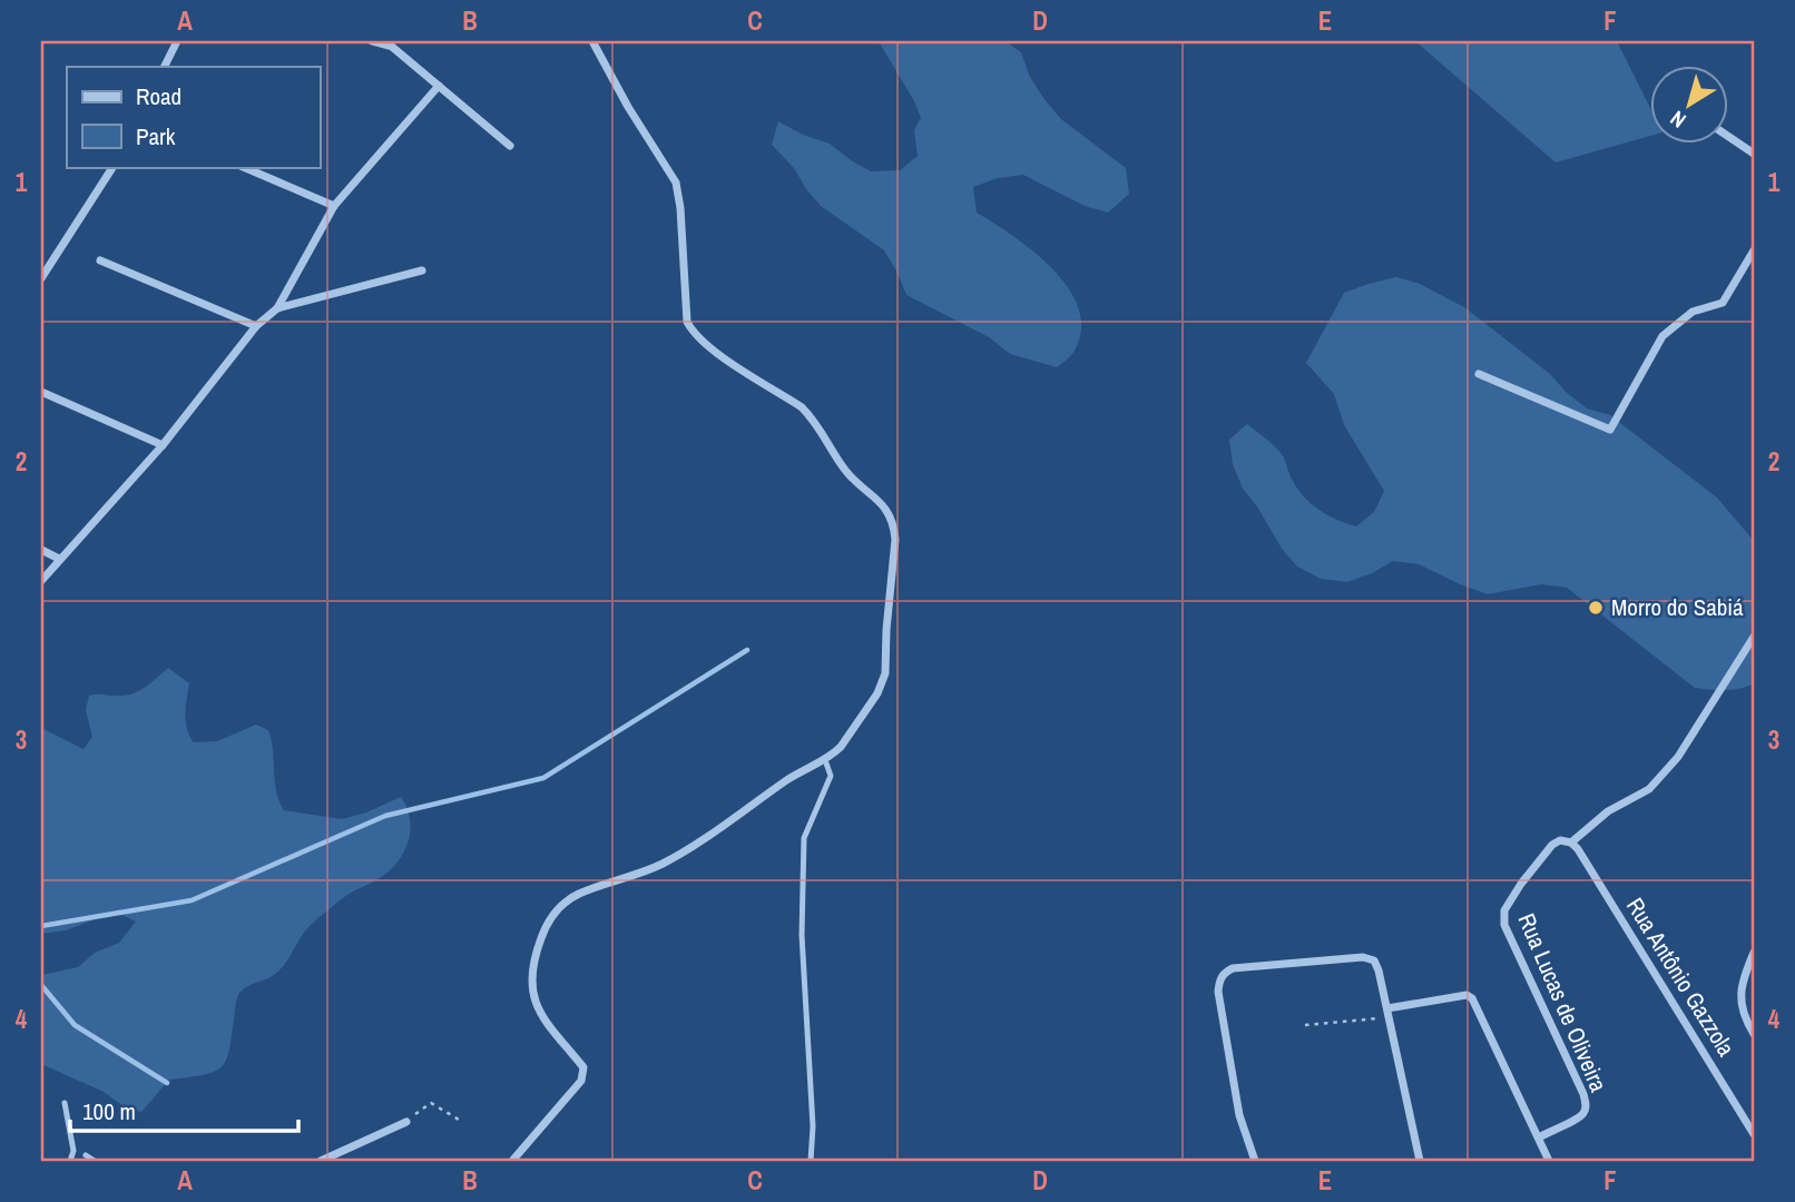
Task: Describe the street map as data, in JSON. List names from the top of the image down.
{
  "streets": {
    "street": ["Rua Antônio Gazzola", "Rua Lucas de Oliveira"]
  },
  "crossings": [
    ["Rua Antônio Gazzola", "Rua Lucas de Oliveira"]
  ],
  "places": ["Morro do Sabiá"],
  "legend": ["Road", "Park"],
  "scale_bar": "100 m",
  "north": "bottom left",
  "grid": {
    "columns": [
      "A",
      "B",
      "C",
      "D",
      "E",
      "F"
    ],
    "rows": [
      "1",
      "2",
      "3",
      "4"
    ]
  }
}
